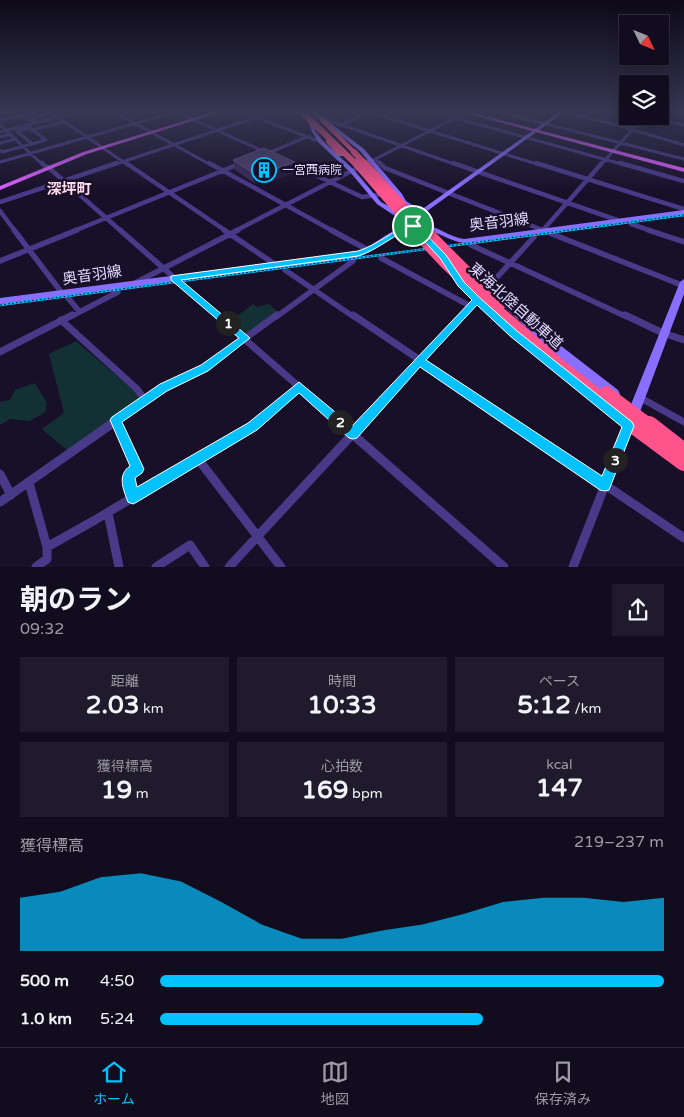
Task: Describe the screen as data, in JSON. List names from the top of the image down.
{
  "streets": {
    "highway": ["東海北陸自動車道"],
    "main road": ["奥音羽線"]
  },
  "districts": ["深坪町"],
  "places": {
    "building": ["一宮西病院"]
  },
  "north": "bottom right",
  "page": {
    "pins": ["1", "2", "3"],
    "heading": ["朝のラン", "09:32"],
    "stats": [
      ["距離", "2.03 km"],
      ["時間", "10:33"],
      ["ペース", "5:12 /km"],
      ["獲得標高", "19 m"],
      ["心拍数", "169 bpm"],
      ["kcal", "147"]
    ],
    "chart": ["獲得標高", "219–237 m"],
    "list": [
      {
        "name": "500 m",
        "note": "4:50"
      },
      {
        "name": "1.0 km",
        "note": "5:24"
      }
    ],
    "tabs": ["ホーム", "地図", "保存済み"]
  }
}
